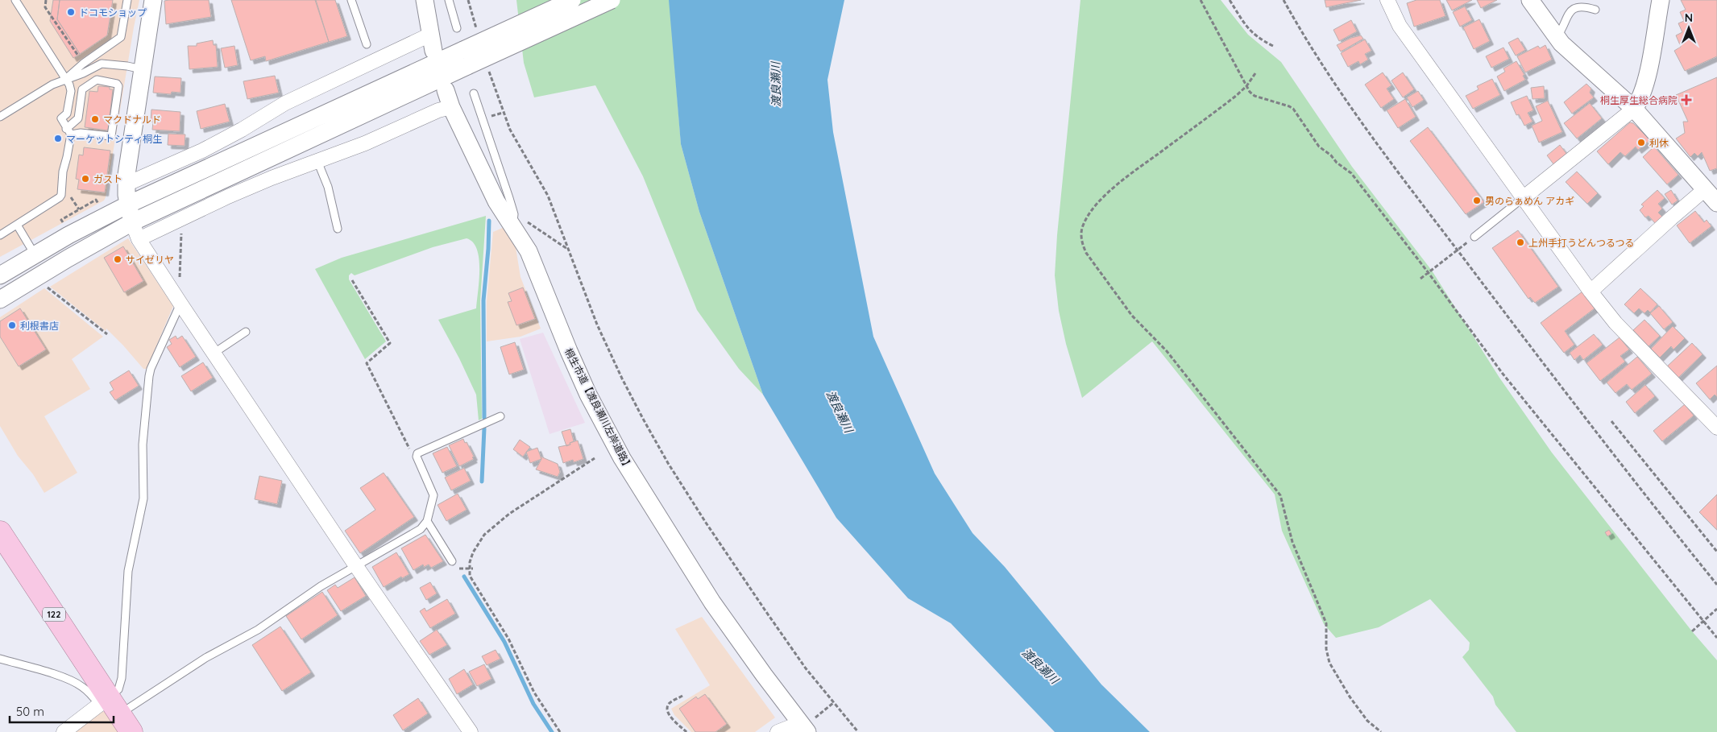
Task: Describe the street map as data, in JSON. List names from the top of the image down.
{
  "streets": {
    "highway": ["122"],
    "street": ["桐生市道【渡良瀬川左岸道路】"]
  },
  "water": ["渡良瀬川"],
  "places": {
    "other": [
      "ドコモショップ",
      "マクドナルド",
      "マーケットシティ桐生",
      "利休",
      "ガスト",
      "男のらぁめん アカギ",
      "上州手打うどんつるつる",
      "サイゼリヤ",
      "利根書店"
    ],
    "health": ["桐生厚生総合病院"]
  },
  "scale_bar": "50 m",
  "north": "top"
}
